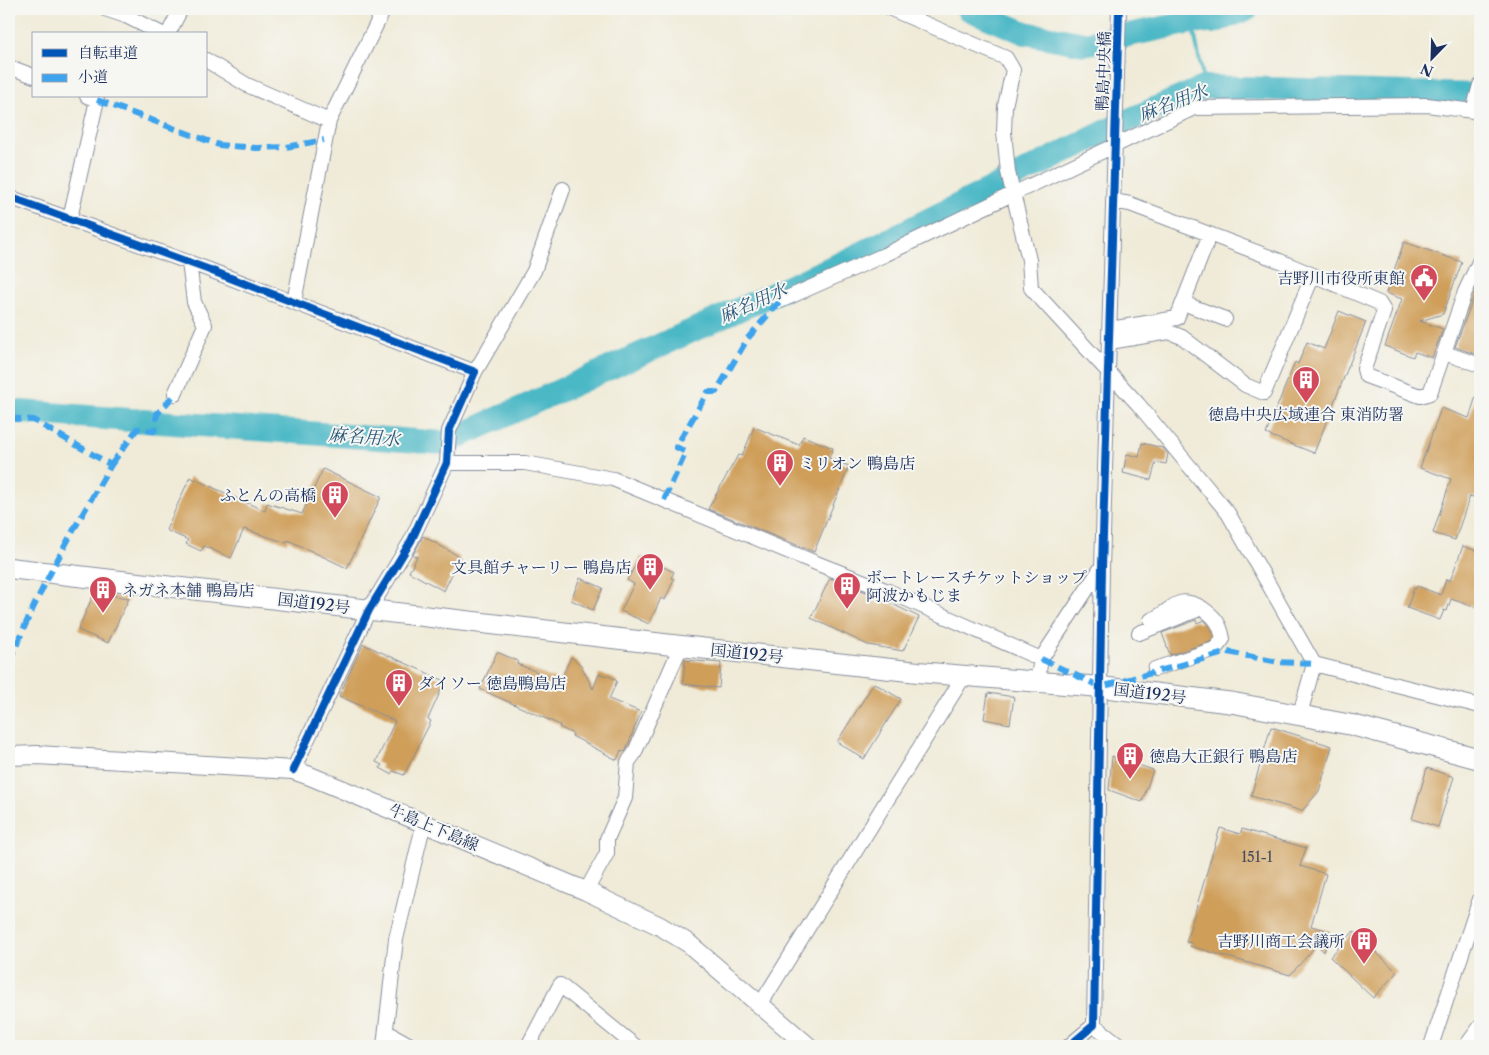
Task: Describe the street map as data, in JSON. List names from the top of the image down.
{
  "streets": {
    "highway": ["国道192号"],
    "main road": ["牛島上下島線"],
    "street": ["鴨島中央橋"]
  },
  "crossings": [
    ["鴨島中央橋", "国道192号"]
  ],
  "water": ["麻名用水"],
  "places": {
    "public building": ["吉野川市役所東館"],
    "building": [
      "徳島中央広域連合 東消防署",
      "ミリオン 鴨島店",
      "ふとんの高橋",
      "文具館チャーリー 鴨島店",
      "ボートレースチケットショップ 阿波かもじま",
      "ネガネ本舗 鴨島店",
      "ダイソー 徳島鴨島店",
      "徳島大正銀行 鴨島店",
      "吉野川商工会議所"
    ]
  },
  "house_numbers": ["151-1"],
  "legend": ["自転車道", "小道"],
  "north": "bottom left"
}
